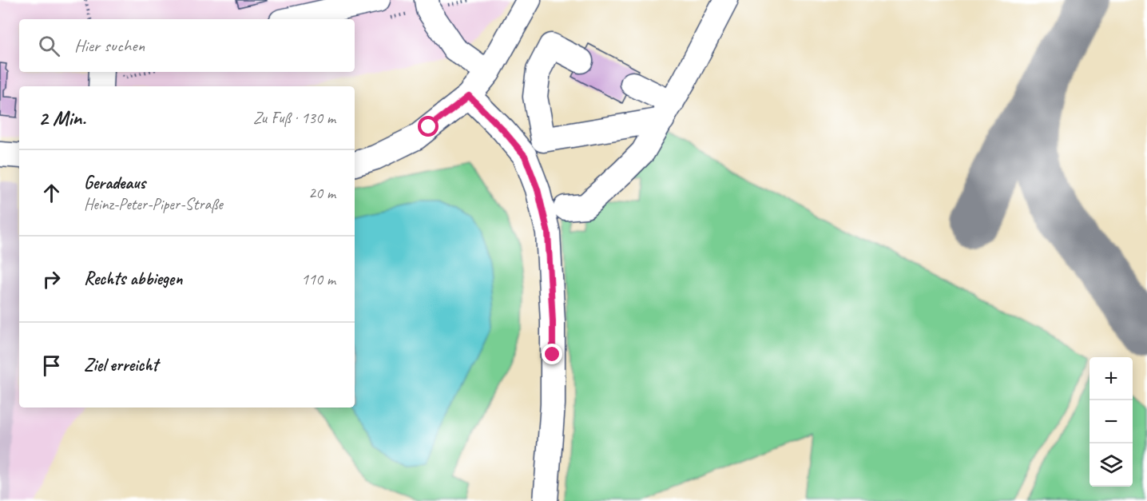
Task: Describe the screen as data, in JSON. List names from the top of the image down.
{
  "page": {
    "search": "Hier suchen",
    "heading": ["2 Min.", "Zu Fuß · 130 m"],
    "list": [
      ["Geradeaus", "Heinz-Peter-Piper-Straße", "20 m"],
      ["Rechts abbiegen", "110 m"],
      "Ziel erreicht"
    ],
    "map_buttons": ["+", "−"]
  }
}
